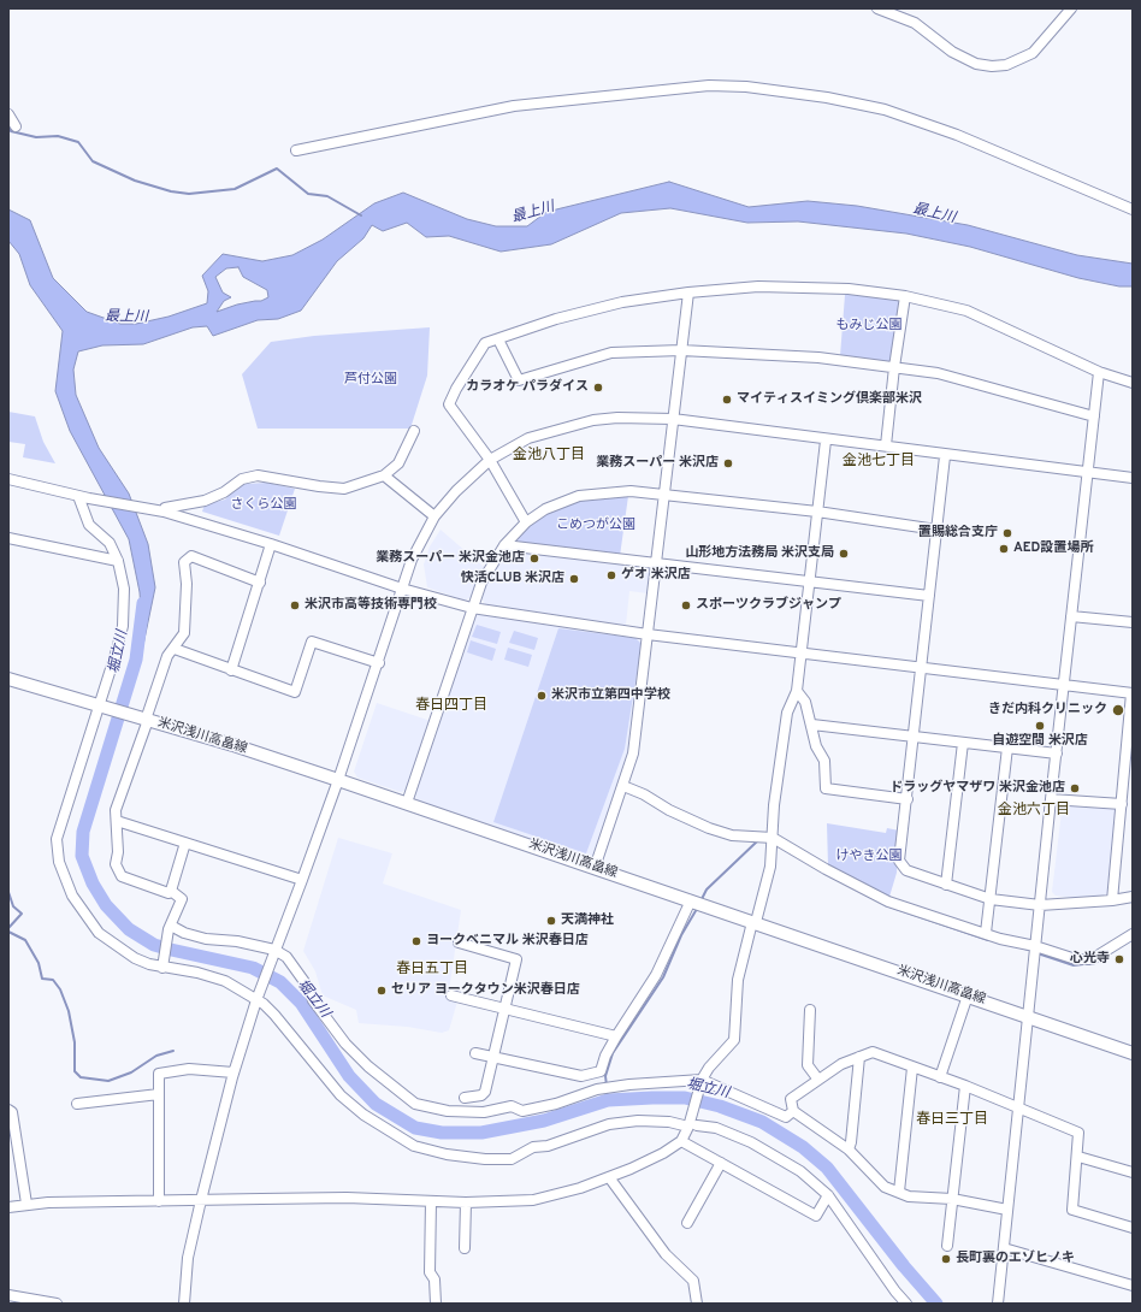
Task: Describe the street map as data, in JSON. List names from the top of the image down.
{
  "streets": {
    "main road": ["米沢浅川高畠線"]
  },
  "districts": [
    "金池八丁目",
    "金池七丁目",
    "春日四丁目",
    "金池六丁目",
    "春日五丁目",
    "春日三丁目"
  ],
  "water": ["最上川", "堀立川"],
  "parks": [
    "もみじ公園",
    "芦付公園",
    "さくら公園",
    "こめつが公園",
    "けやき公園"
  ],
  "places": [
    "カラオケ パラダイス",
    "マイティスイミング倶楽部米沢",
    "業務スーパー 米沢店",
    "置賜総合支庁",
    "AED設置場所",
    "山形地方法務局 米沢支局",
    "業務スーパー 米沢金池店",
    "ゲオ 米沢店",
    "快活CLUB 米沢店",
    "米沢市高等技術専門校",
    "スポーツクラブジャンプ",
    "米沢市立第四中学校",
    "きだ内科クリニック",
    "自遊空間 米沢店",
    "ドラッグヤマザワ 米沢金池店",
    "天満神社",
    "ヨークベニマル 米沢春日店",
    "心光寺",
    "セリア ヨークタウン米沢春日店",
    "長町裏のエゾヒノキ"
  ]
}
